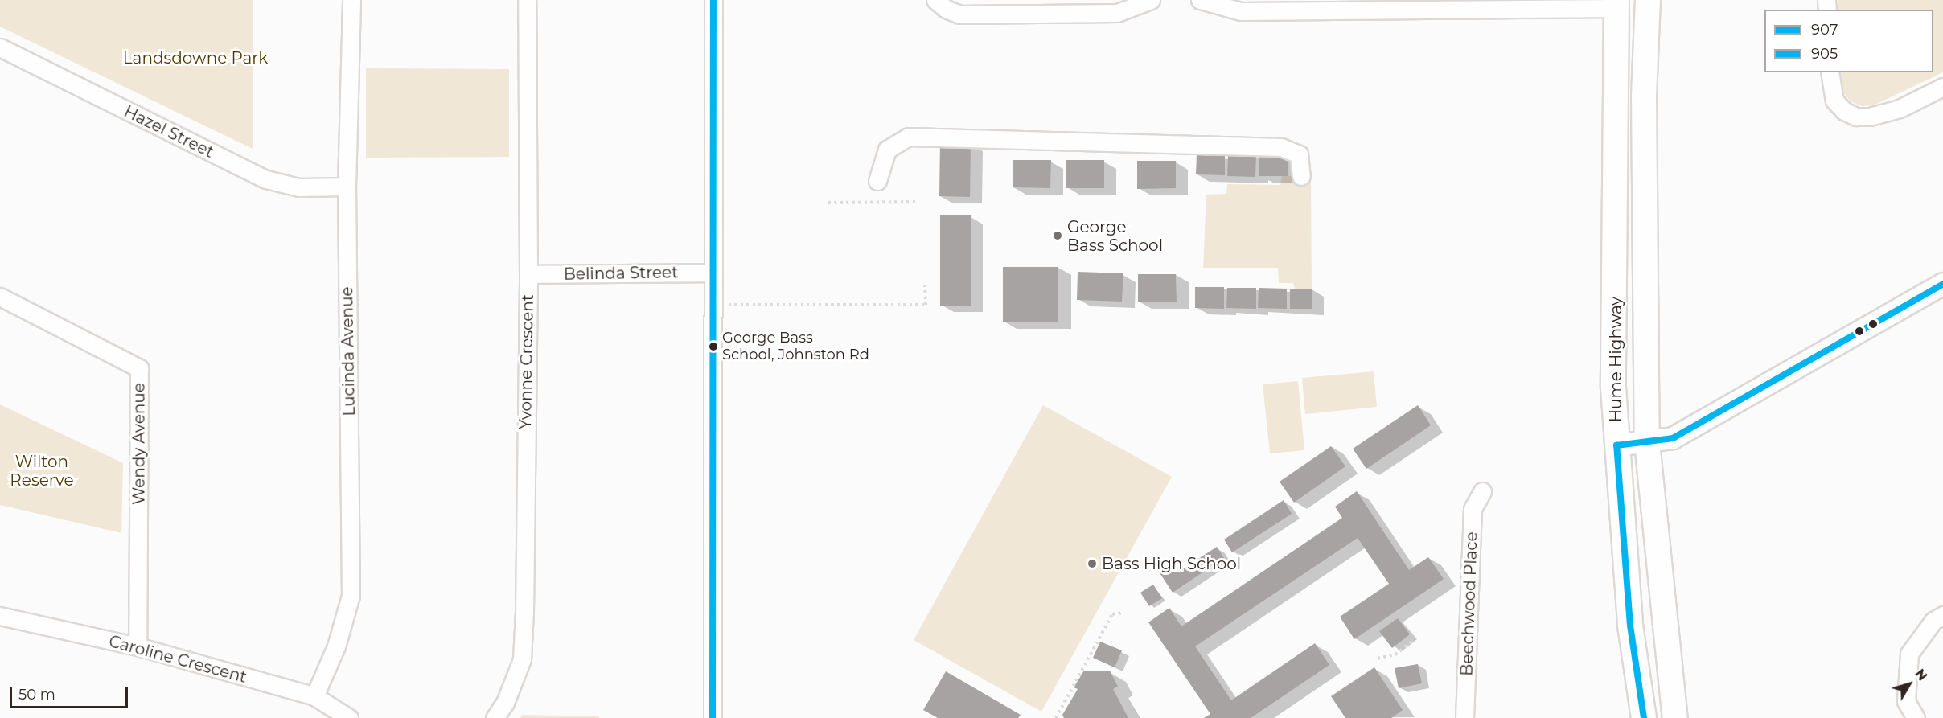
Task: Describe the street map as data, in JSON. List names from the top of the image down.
{
  "streets": {
    "highway": ["Hume Highway"],
    "street": [
      "Hazel Street",
      "Belinda Street",
      "Lucinda Avenue",
      "Yvonne Crescent",
      "Wendy Avenue",
      "Beechwood Place",
      "Caroline Crescent"
    ]
  },
  "crossings": [
    ["Hazel Street", "Lucinda Avenue"],
    ["Belinda Street", "Yvonne Crescent"],
    ["Lucinda Avenue", "Caroline Crescent"],
    ["Wendy Avenue", "Caroline Crescent"]
  ],
  "parks": ["Landsdowne Park", "Wilton Reserve"],
  "places": ["George Bass School", "George Bass School, Johnston Rd", "Bass High School"],
  "lines": ["transit line 907", "transit line 905"],
  "legend": ["907", "905"],
  "scale_bar": "50 m",
  "north": "top right"
}
